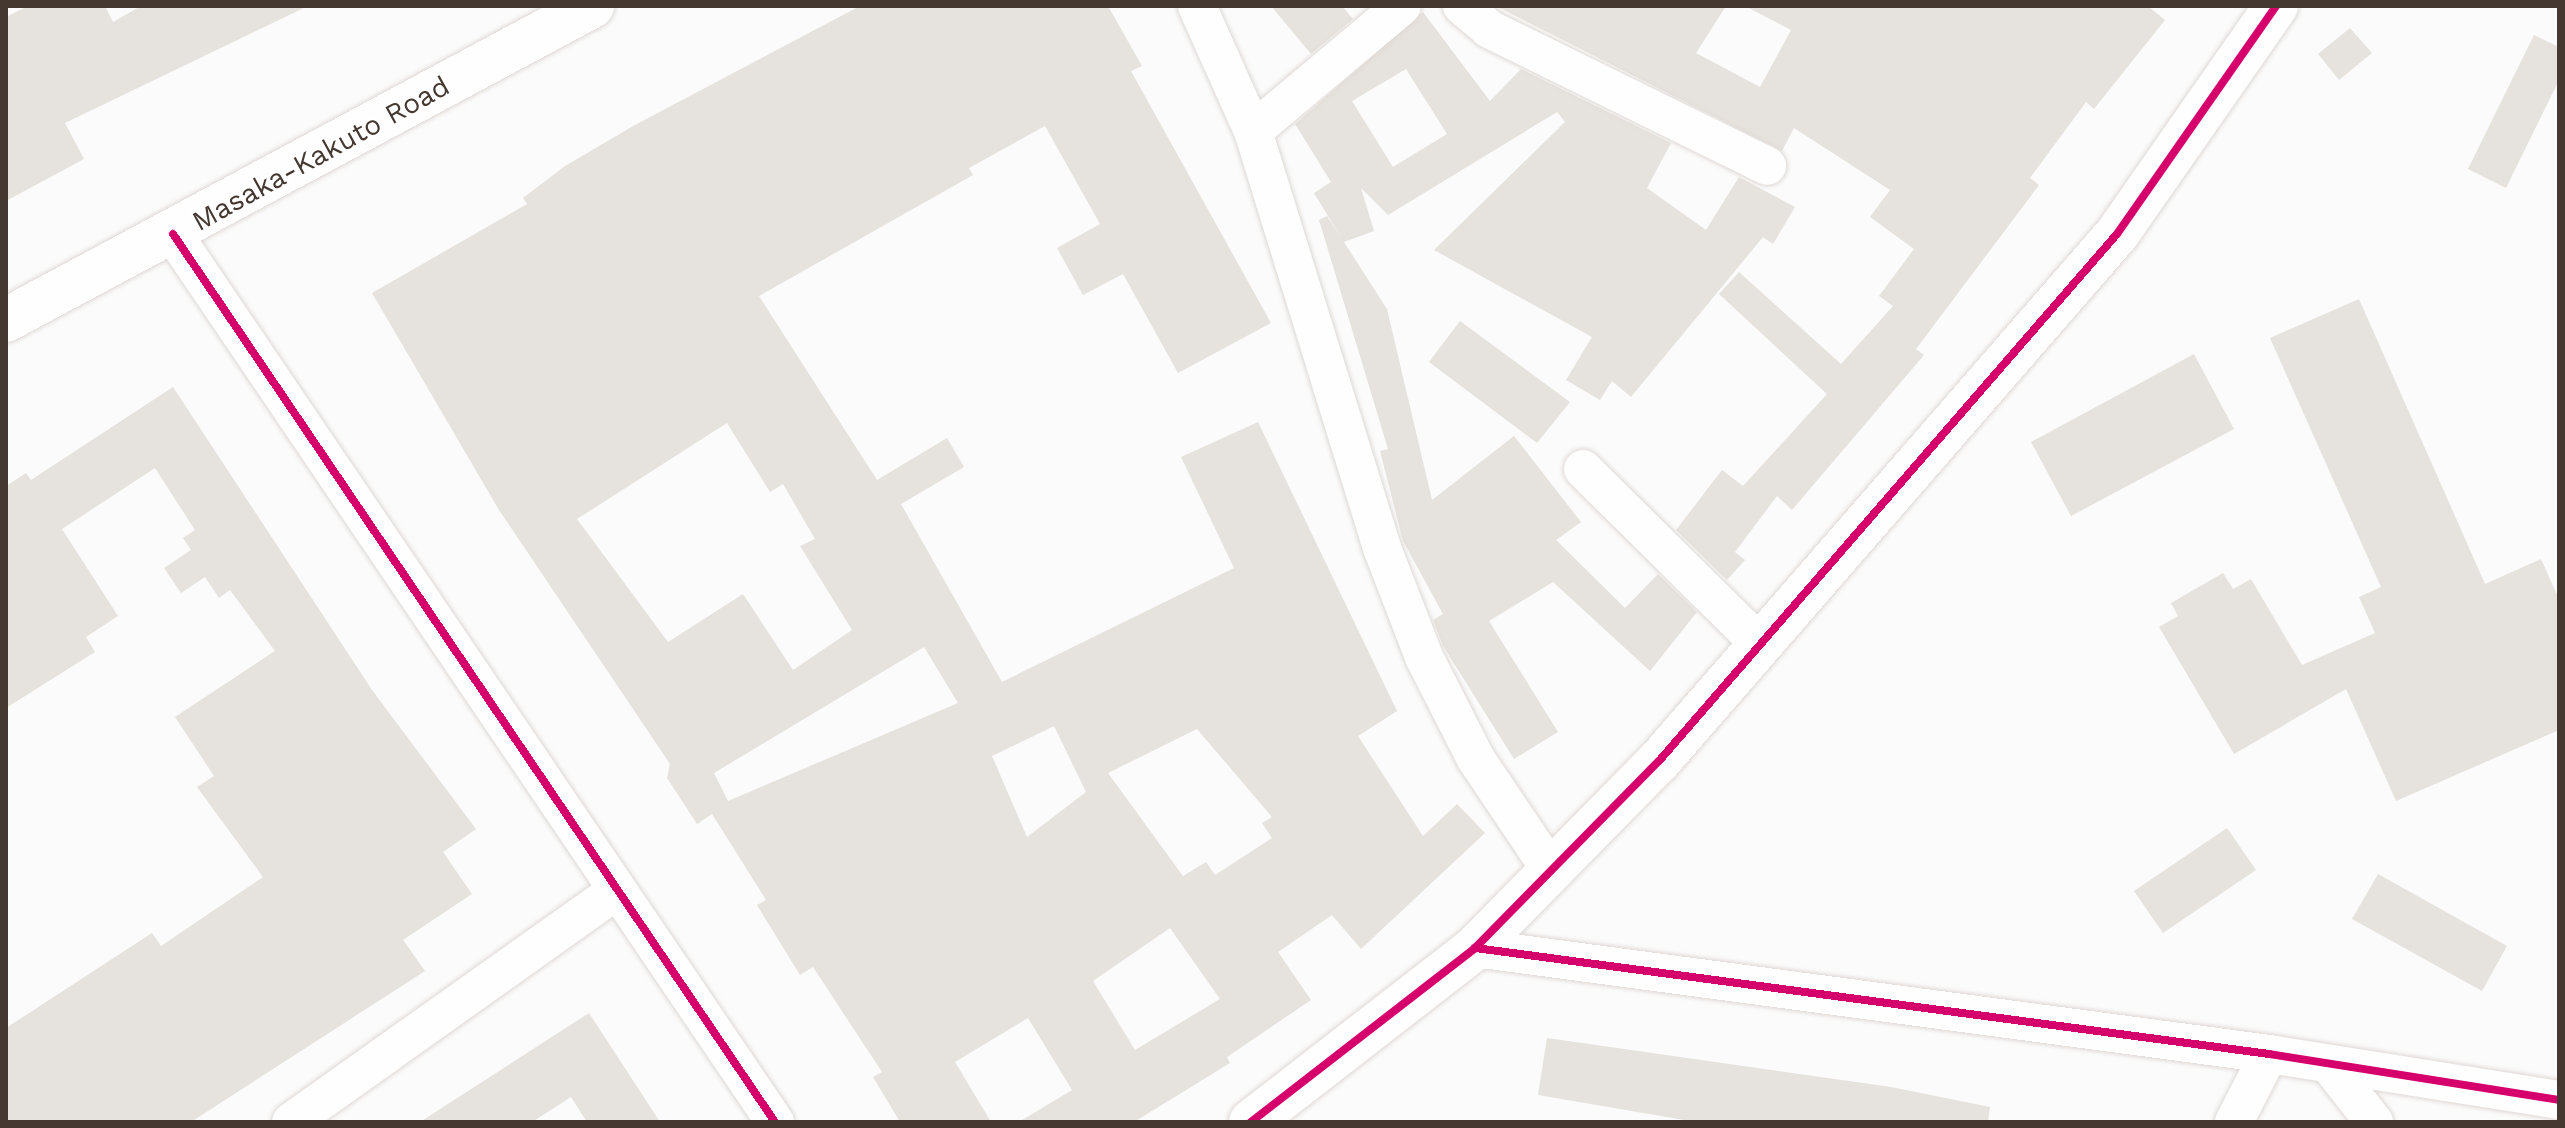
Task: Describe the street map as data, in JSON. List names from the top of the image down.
{
  "streets": {
    "main road": ["Masaka-Kakuto Road"]
  }
}
